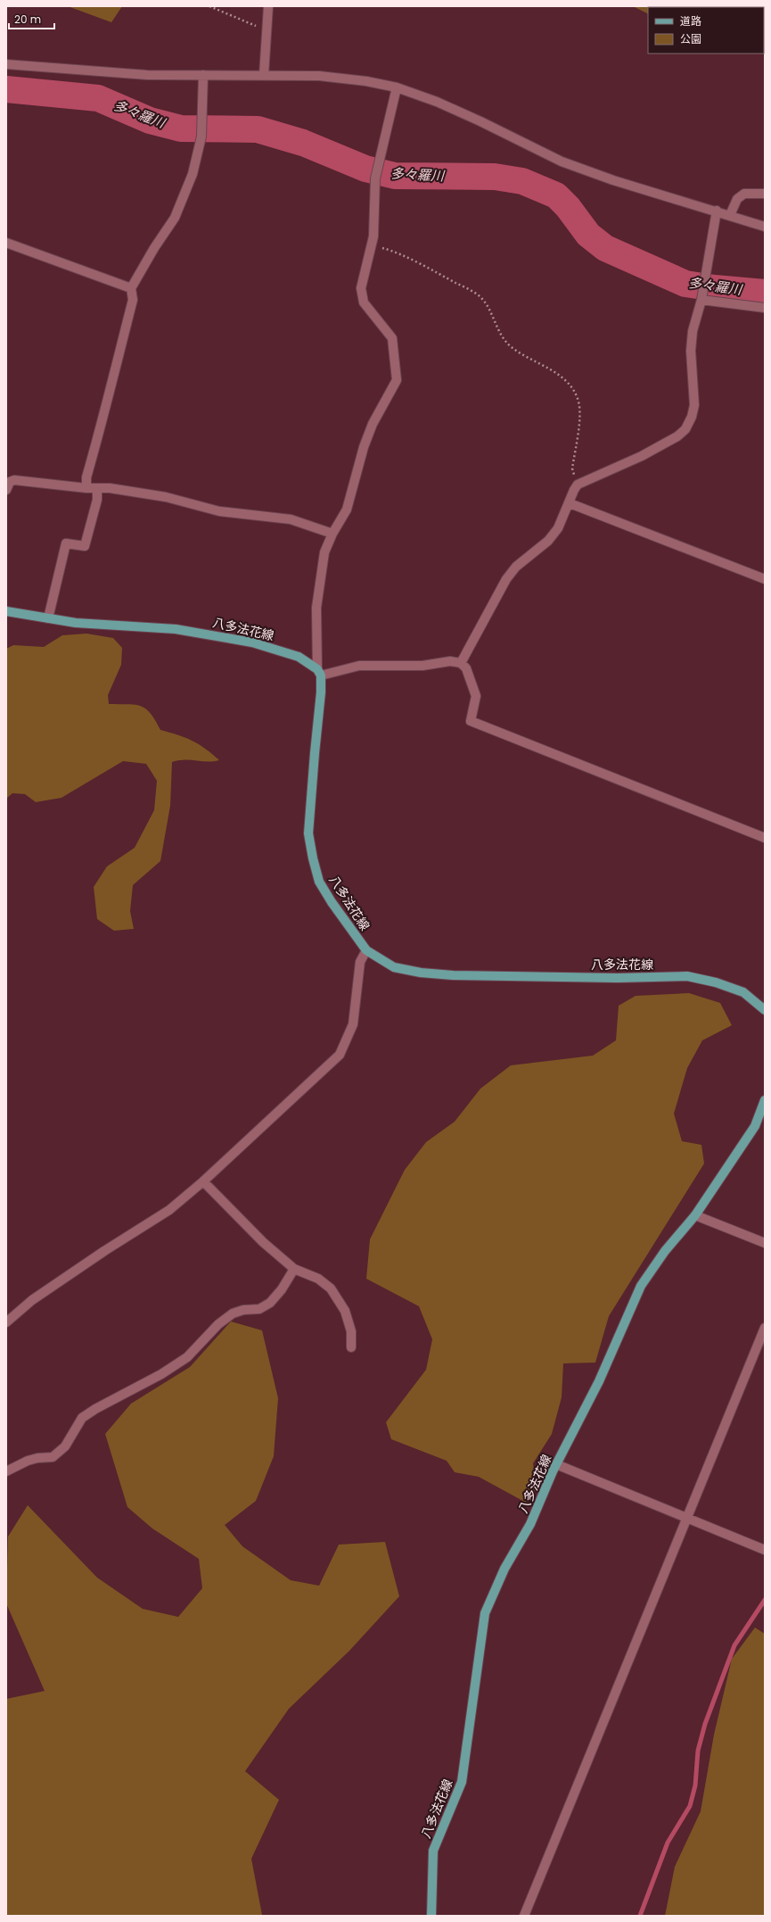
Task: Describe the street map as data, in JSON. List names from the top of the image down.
{
  "streets": {
    "main road": ["八多法花線"]
  },
  "water": ["多々羅川"],
  "legend": ["道路", "公園"],
  "scale_bar": "20 m"
}
